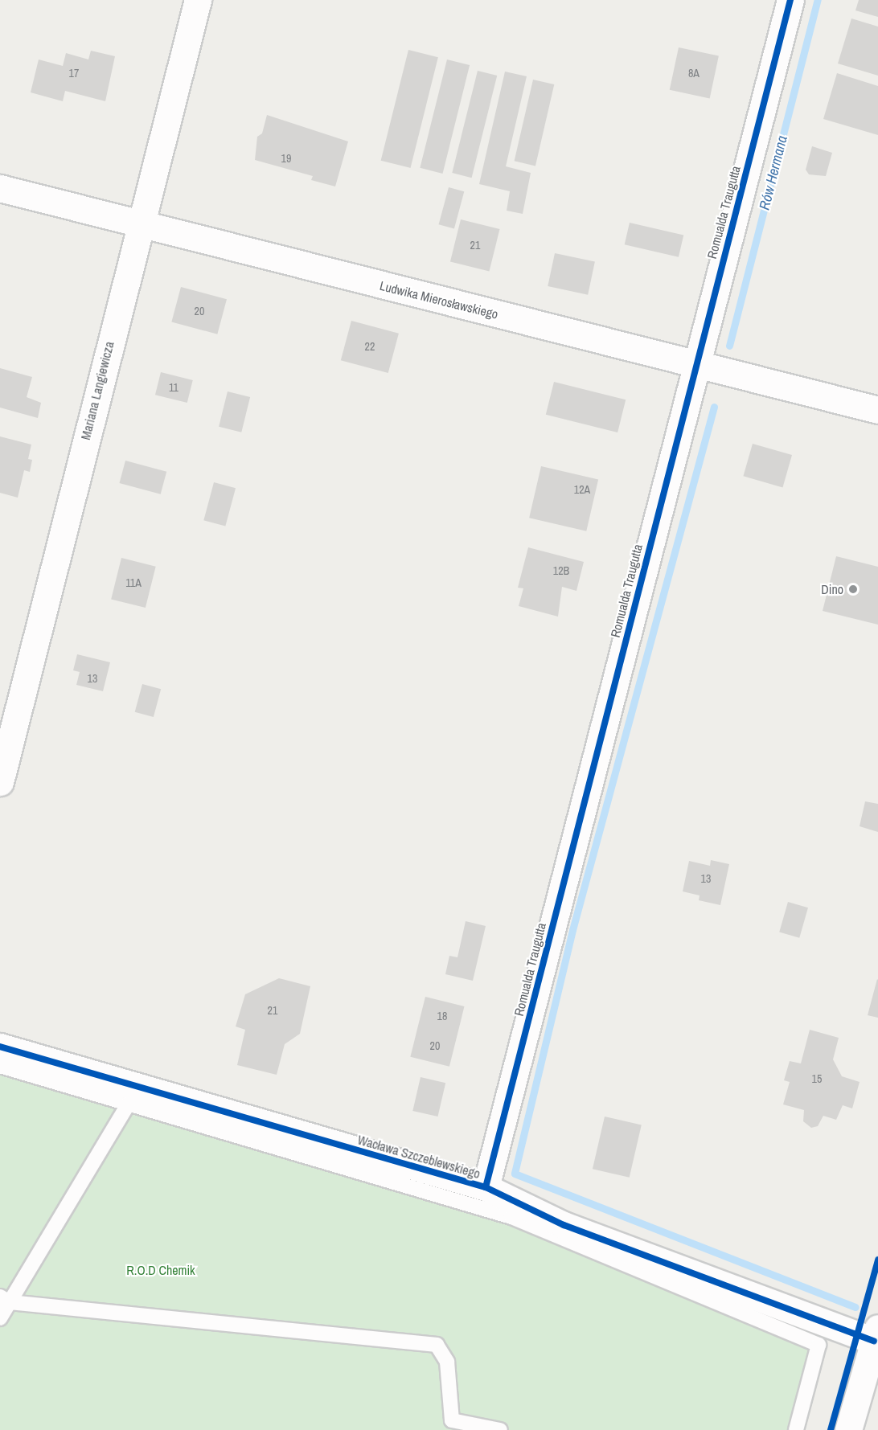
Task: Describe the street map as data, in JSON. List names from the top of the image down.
{
  "streets": {
    "street": [
      "Romualda Traugutta",
      "Ludwika Mierosławskiego",
      "Mariana Langiewicza",
      "Wacława Szczeblewskiego"
    ]
  },
  "crossings": [
    ["Romualda Traugutta", "Ludwika Mierosławskiego"],
    ["Romualda Traugutta", "Wacława Szczeblewskiego"],
    ["Ludwika Mierosławskiego", "Mariana Langiewicza"]
  ],
  "water": ["Rów Hermana"],
  "parks": ["R.O.D Chemik"],
  "places": ["Dino"],
  "house_numbers": [
    "17",
    "8A",
    "19",
    "21",
    "20",
    "22",
    "11",
    "12A",
    "12B",
    "11A",
    "13",
    "13",
    "21",
    "18",
    "20",
    "15"
  ]
}
